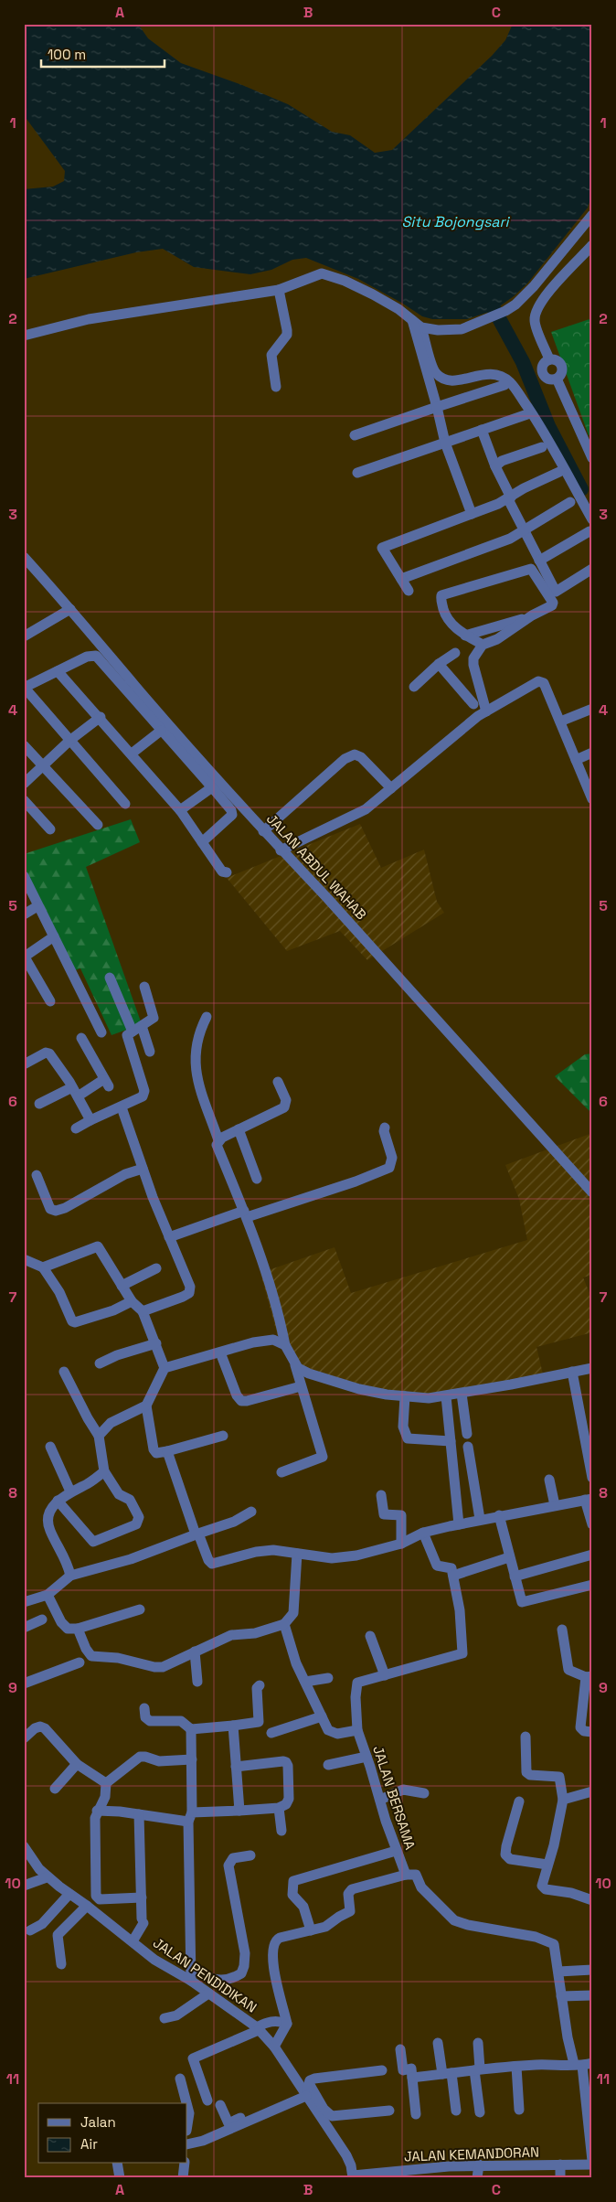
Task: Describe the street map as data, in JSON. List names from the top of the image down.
{
  "streets": {
    "street": [
      "JALAN ABDUL WAHAB",
      "JALAN BERSAMA",
      "JALAN PENDIDIKAN",
      "JALAN KEMANDORAN"
    ]
  },
  "crossings": [
    ["JALAN PENDIDIKAN", "JALAN KEMANDORAN"]
  ],
  "water": ["Situ Bojongsari"],
  "legend": ["Jalan", "Air"],
  "scale_bar": "100 m",
  "grid": {
    "columns": ["A", "B", "C"],
    "rows": [
      "1",
      "2",
      "3",
      "4",
      "5",
      "6",
      "7",
      "8",
      "9",
      "10",
      "11"
    ]
  }
}
